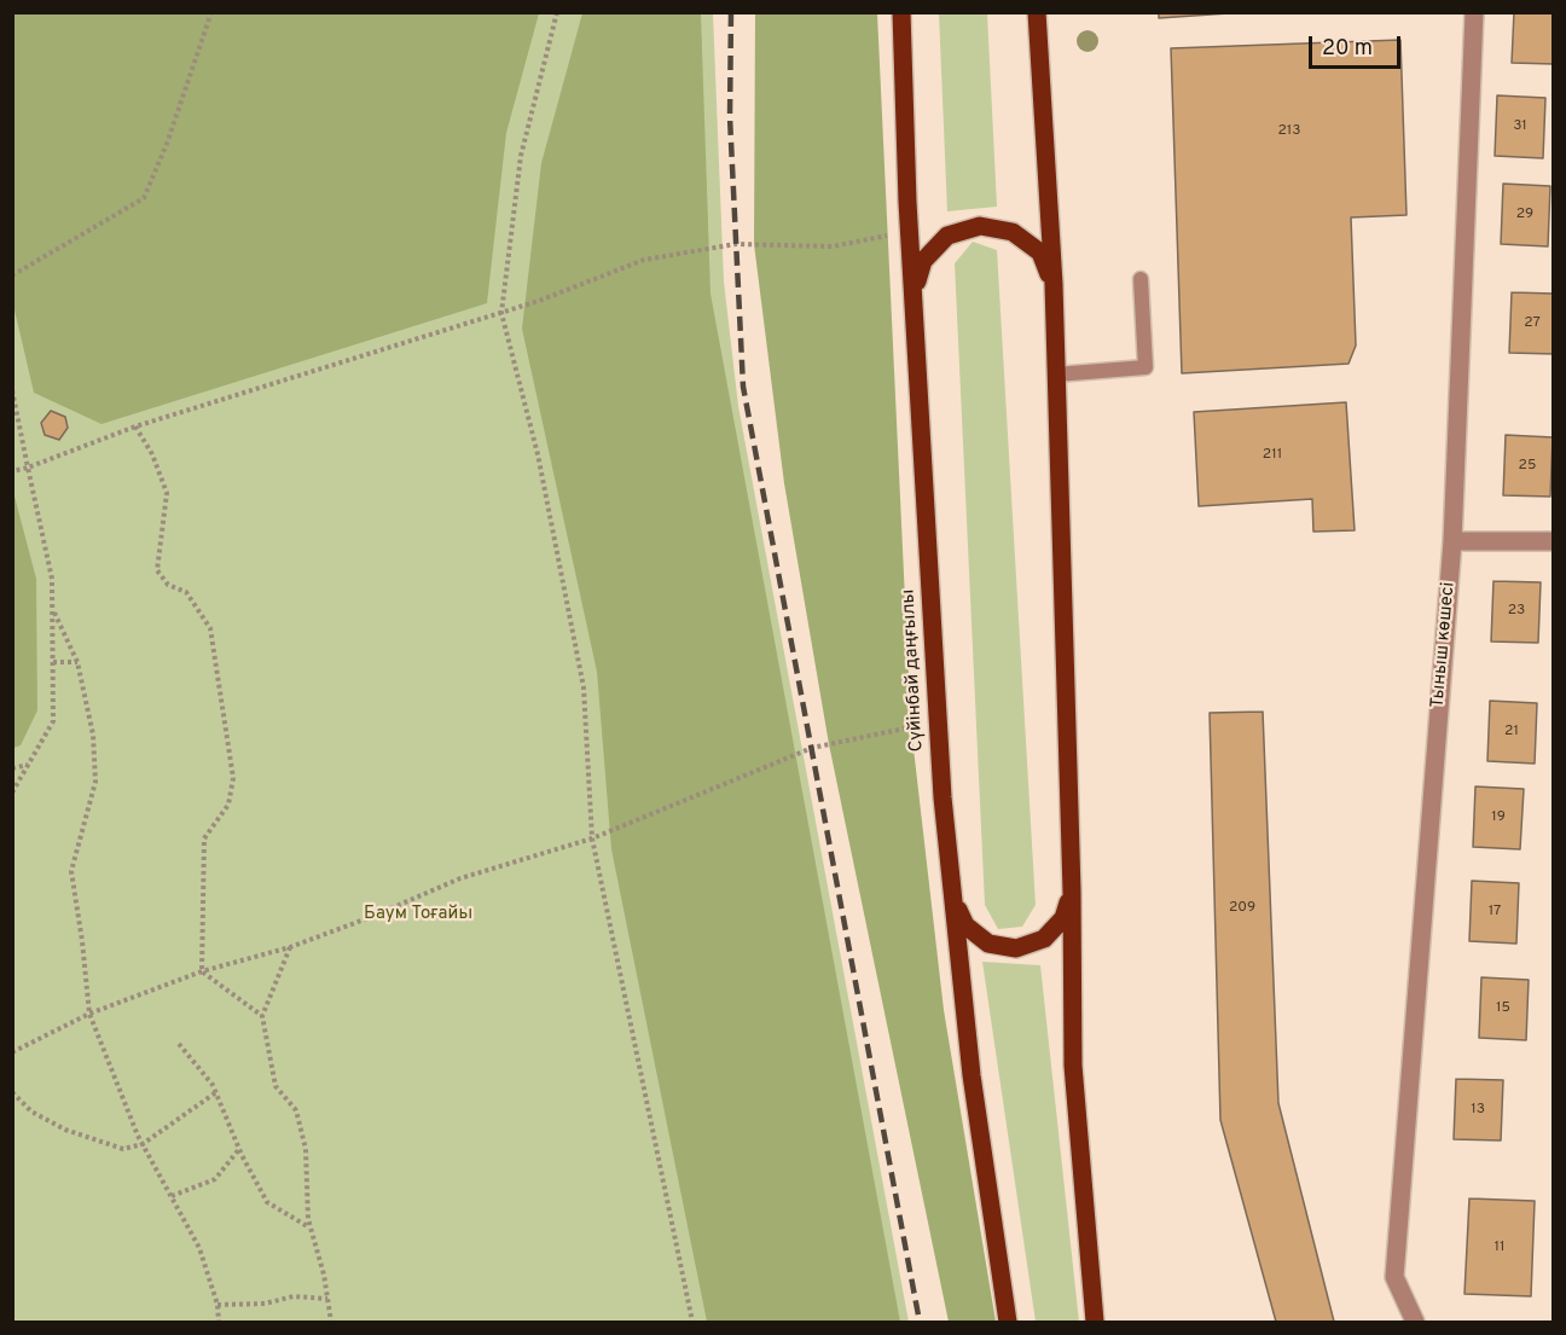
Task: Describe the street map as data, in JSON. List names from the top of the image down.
{
  "streets": {
    "main road": ["Сүйінбай даңғылы"],
    "street": ["Тыныш көшесі"]
  },
  "parks": ["Баум Тоғайы"],
  "house_numbers": [
    "31",
    "213",
    "29",
    "27",
    "211",
    "25",
    "23",
    "21",
    "19",
    "209",
    "17",
    "15",
    "13",
    "11"
  ],
  "scale_bar": "20 m"
}
